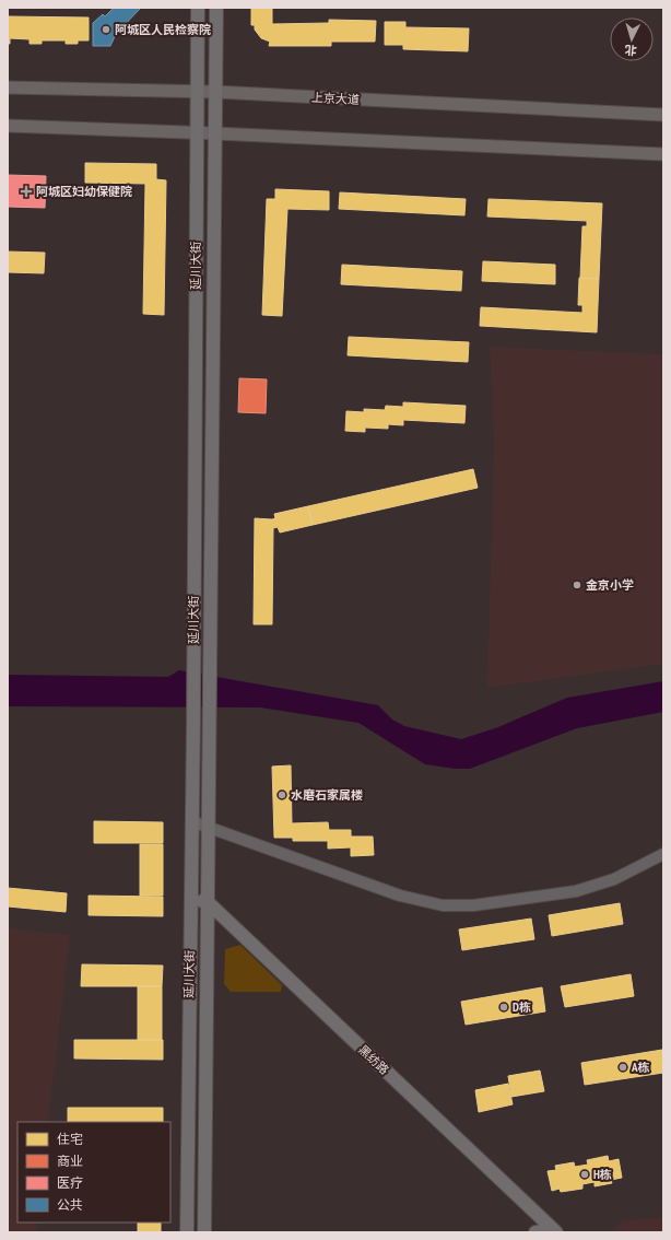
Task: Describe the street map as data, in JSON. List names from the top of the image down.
{
  "streets": {
    "main road": ["上京大道", "延川大街", "黑纺路"]
  },
  "crossings": [
    ["上京大道", "延川大街"],
    ["延川大街", "黑纺路"]
  ],
  "places": {
    "other": [
      "阿城区人民检察院",
      "金京小学",
      "水磨石家属楼",
      "D栋",
      "A栋",
      "H栋"
    ],
    "health": ["阿城区妇幼保健院"]
  },
  "legend": [
    "住宅",
    "商业",
    "医疗",
    "公共"
  ],
  "north": "bottom"
}
